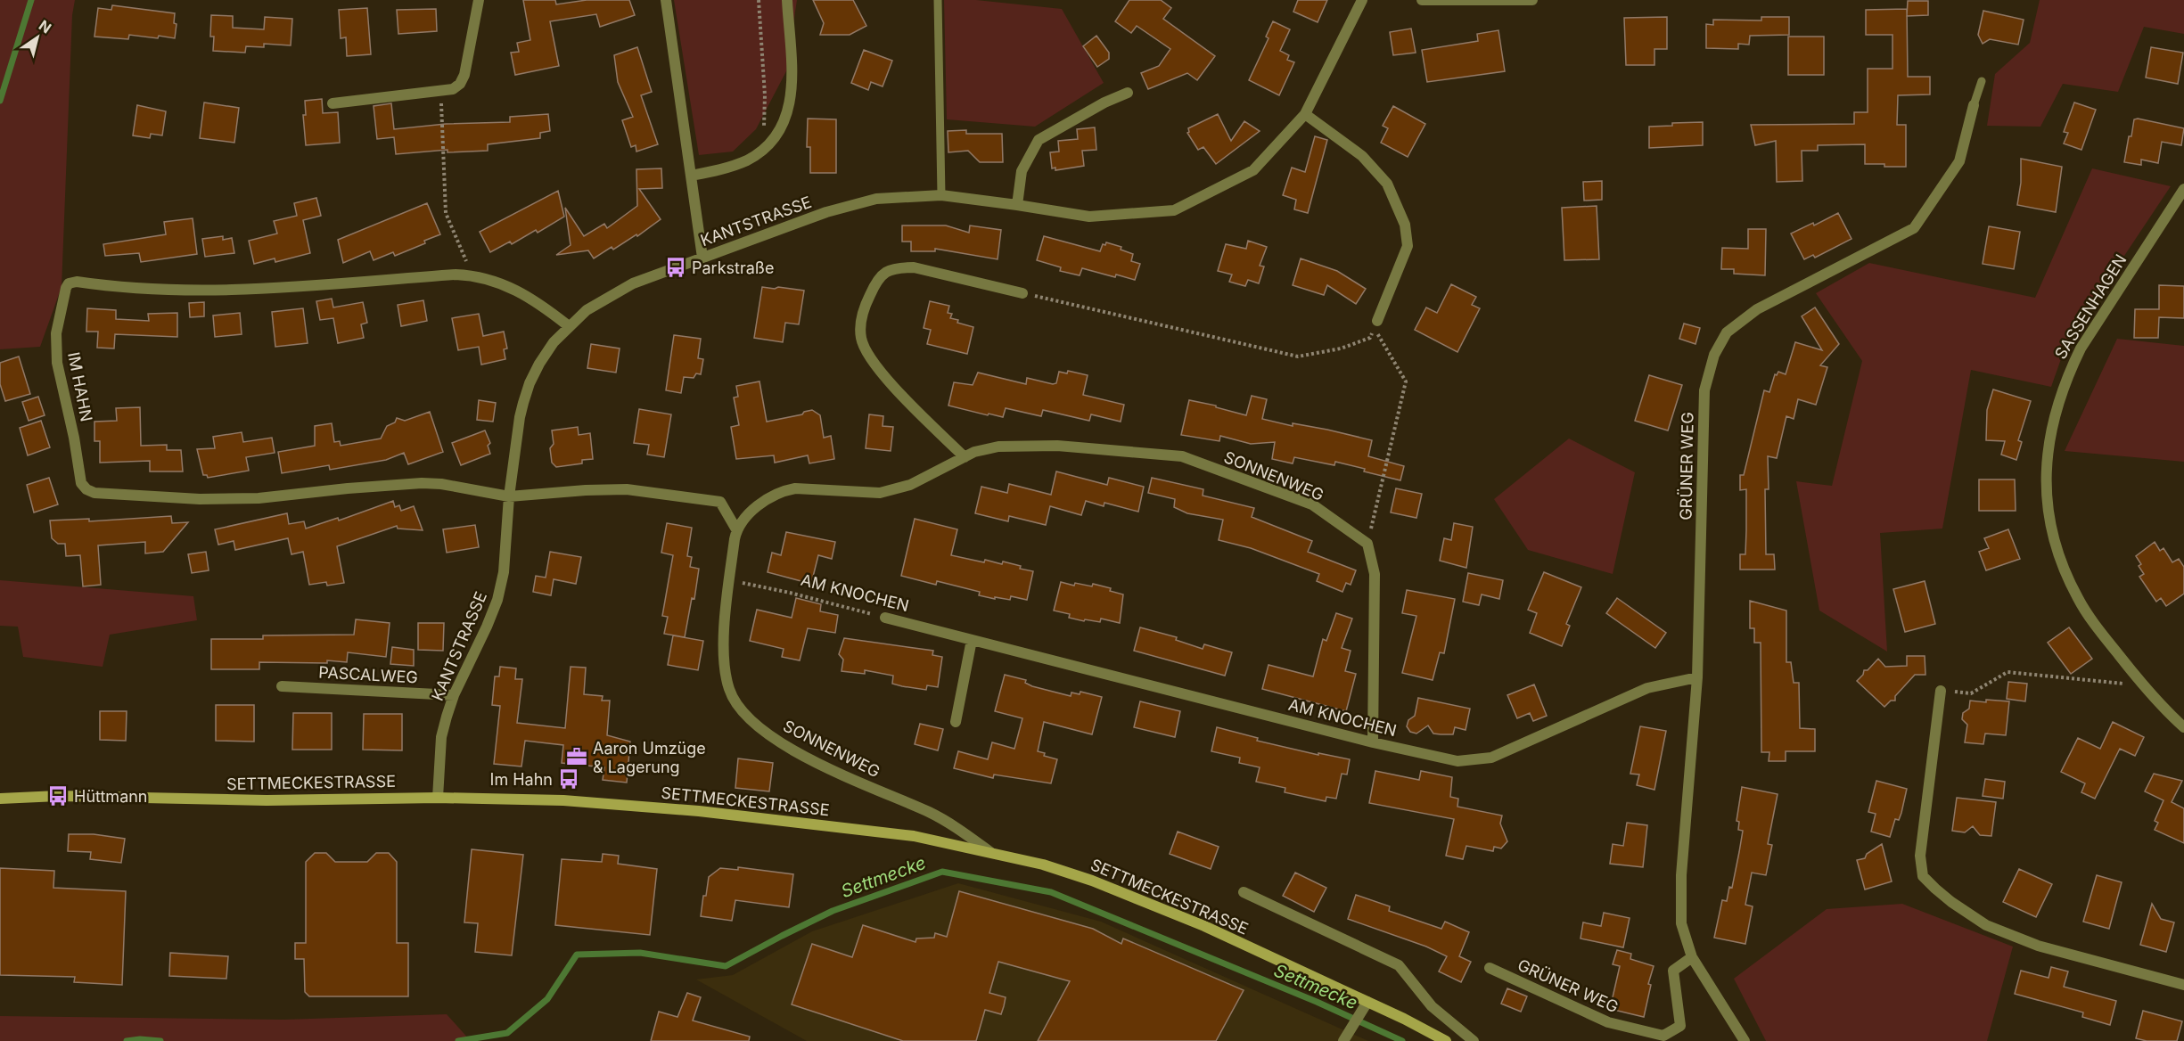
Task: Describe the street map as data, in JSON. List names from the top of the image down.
{
  "streets": {
    "street": [
      "KANTSTRASSE",
      "SASSENHAGEN",
      "IM HAHN",
      "GRÜNER WEG",
      "SONNENWEG",
      "AM KNOCHEN",
      "PASCALWEG",
      "SETTMECKESTRASSE"
    ]
  },
  "crossings": [
    ["KANTSTRASSE", "IM HAHN"],
    ["KANTSTRASSE", "PASCALWEG"],
    ["KANTSTRASSE", "SETTMECKESTRASSE"],
    ["GRÜNER WEG", "AM KNOCHEN"],
    ["SONNENWEG", "AM KNOCHEN"],
    ["SONNENWEG", "SETTMECKESTRASSE"]
  ],
  "water": ["Settmecke"],
  "places": {
    "bus stop": ["Parkstraße", "Im Hahn", "Hüttmann"],
    "office": ["Aaron Umzüge & Lagerung"]
  },
  "north": "top right"
}
